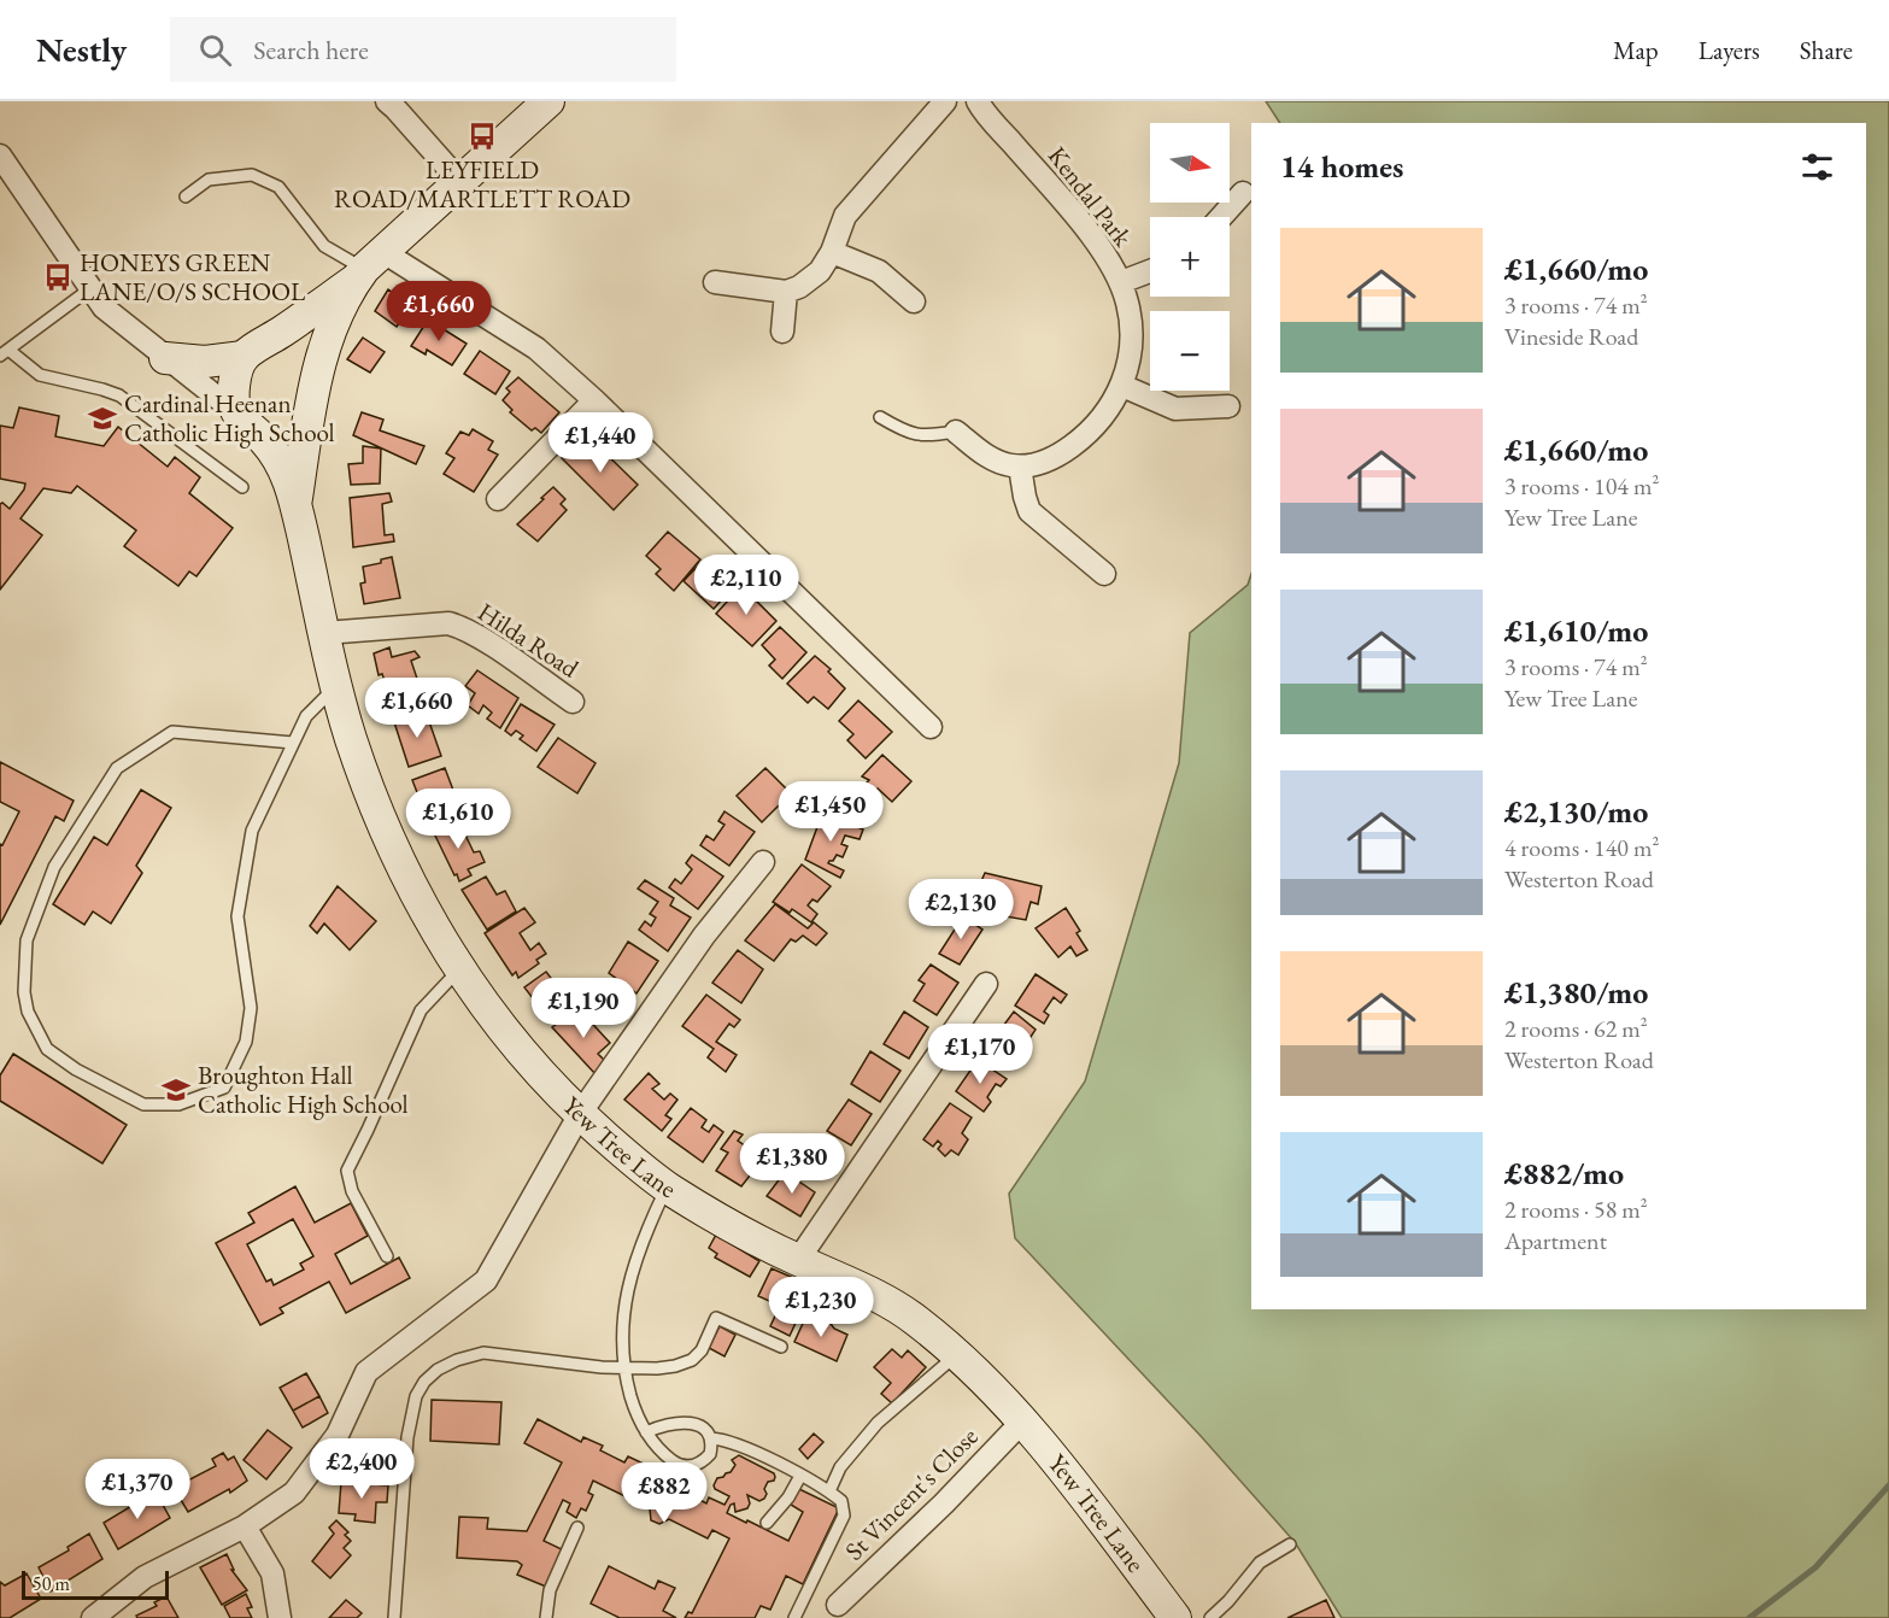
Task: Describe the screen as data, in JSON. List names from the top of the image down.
{
  "streets": {
    "street": [
      "Kendal Park",
      "Hilda Road",
      "Yew Tree Lane",
      "St Vincent's Close"
    ]
  },
  "crossings": [
    ["Hilda Road", "Yew Tree Lane"],
    ["Yew Tree Lane", "St Vincent's Close"]
  ],
  "places": {
    "bus stop": ["LEYFIELD ROAD/MARTLETT ROAD", "HONEYS GREEN LANE/O/S SCHOOL"],
    "school or university": ["Cardinal Heenan Catholic High School", "Broughton Hall Catholic High School"]
  },
  "scale_bar": "50 m",
  "north": "right",
  "page": {
    "header": "Nestly",
    "search": "Search here",
    "nav": ["Map", "Layers", "Share"],
    "map_buttons": ["+", "−"],
    "heading": "14 homes",
    "list": [
      {
        "name": "£1,660/mo",
        "note": "3 rooms · 74 m² · Vineside Road"
      },
      {
        "name": "£1,660/mo",
        "note": "3 rooms · 104 m² · Yew Tree Lane"
      },
      {
        "name": "£1,610/mo",
        "note": "3 rooms · 74 m² · Yew Tree Lane"
      },
      {
        "name": "£2,130/mo",
        "note": "4 rooms · 140 m² · Westerton Road"
      },
      {
        "name": "£1,380/mo",
        "note": "2 rooms · 62 m² · Westerton Road"
      },
      {
        "name": "£882/mo",
        "note": "2 rooms · 58 m² · Apartment"
      }
    ],
    "price": [
      "£1,660",
      "£1,440",
      "£2,110",
      "£1,660",
      "£1,450",
      "£1,610",
      "£2,130",
      "£1,190",
      "£1,170",
      "£1,380",
      "£1,230",
      "£2,400",
      "£1,370",
      "£882"
    ],
    "scale": "50 m"
  }
}
